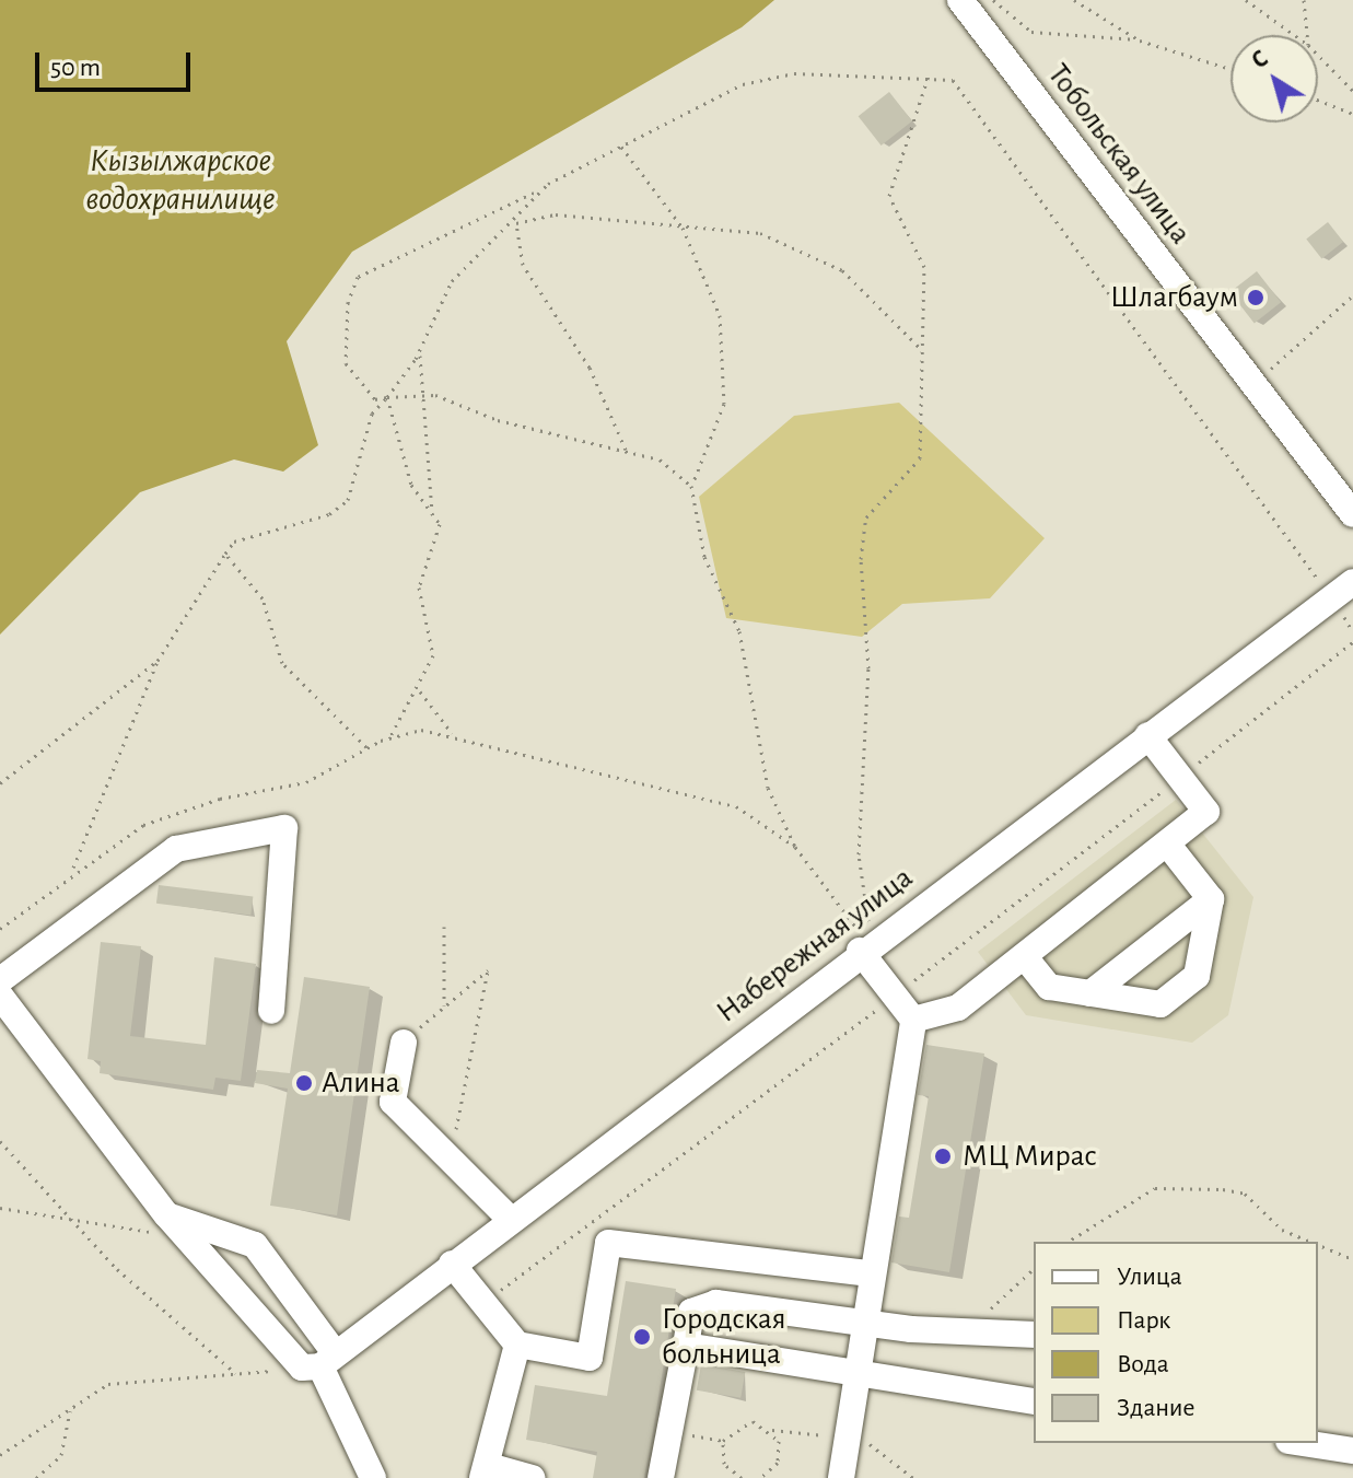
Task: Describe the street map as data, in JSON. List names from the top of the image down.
{
  "streets": {
    "street": ["Тобольская улица", "Набережная улица"]
  },
  "water": ["Кызылжарское водохранилище"],
  "places": [
    "Шлагбаум",
    "Алина",
    "МЦ Мирас",
    "Городская больница"
  ],
  "legend": [
    "Улица",
    "Парк",
    "Вода",
    "Здание"
  ],
  "scale_bar": "50 m",
  "north": "top left"
}
